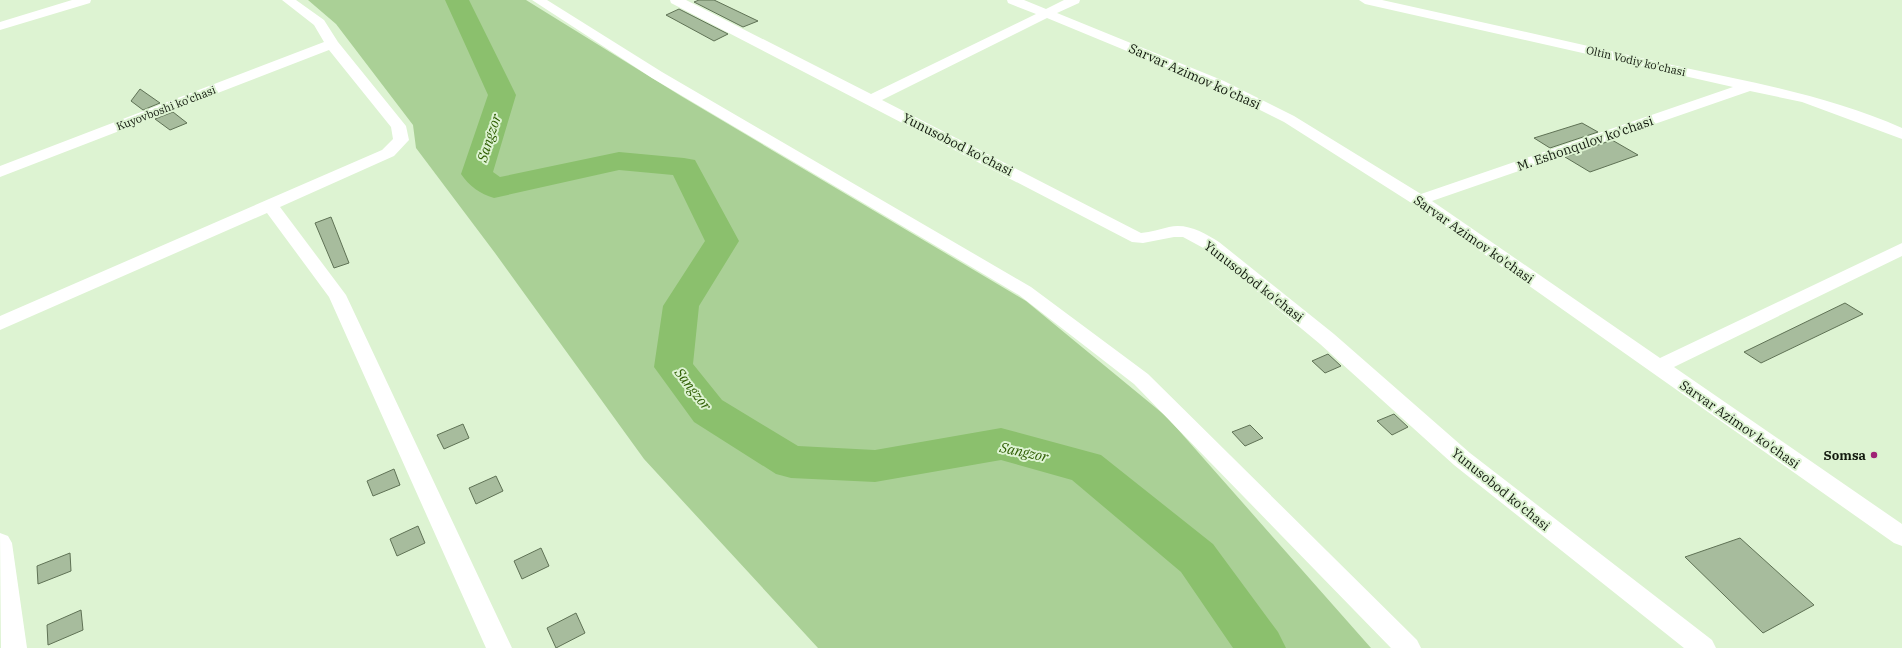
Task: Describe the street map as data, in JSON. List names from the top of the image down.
{
  "streets": {
    "street": [
      "Oltin Vodiy ko'chasi",
      "Sarvar Azimov ko'chasi",
      "Kuyovboshi ko'chasi",
      "M. Eshonqulov ko'chasi",
      "Yunusobod ko'chasi"
    ]
  },
  "crossings": [
    ["Oltin Vodiy ko'chasi", "M. Eshonqulov ko'chasi"],
    ["Sarvar Azimov ko'chasi", "M. Eshonqulov ko'chasi"]
  ],
  "water": ["Sangzor"],
  "places": ["Somsa"]
}
